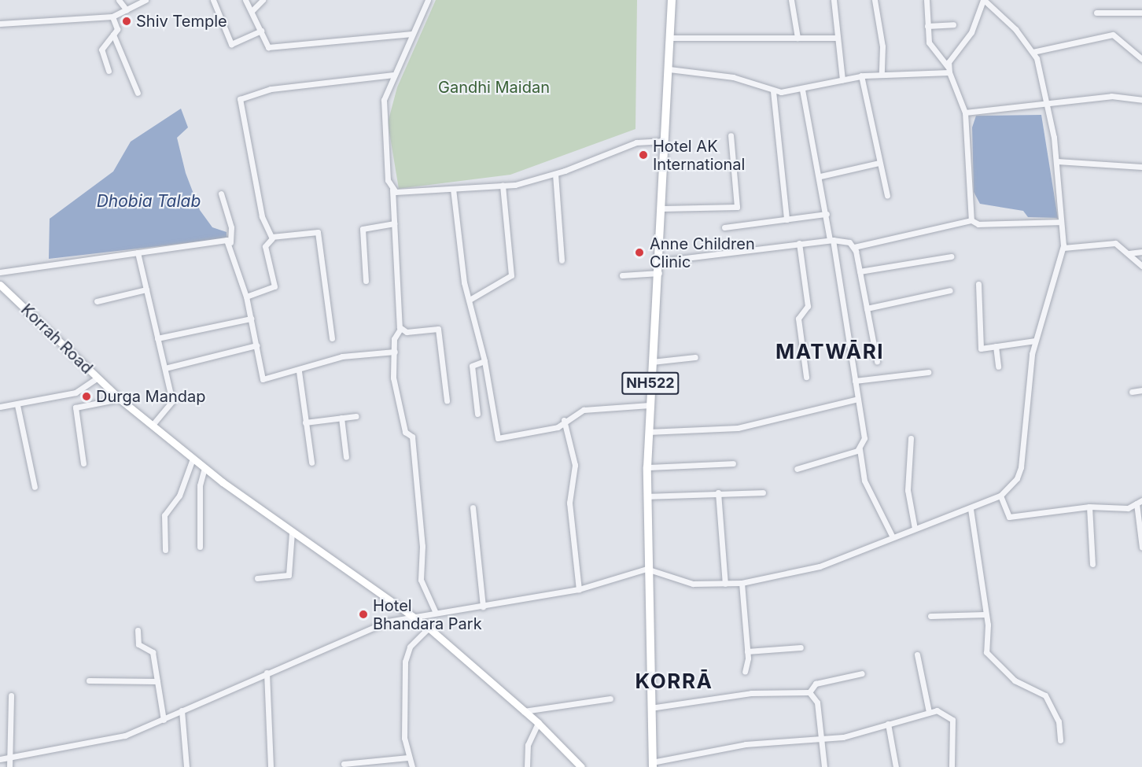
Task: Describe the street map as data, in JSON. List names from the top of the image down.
{
  "streets": {
    "highway": ["NH522"],
    "main road": ["Korrah Road"]
  },
  "districts": ["MATWĀRI", "KORRĀ"],
  "water": ["Dhobia Talab"],
  "parks": ["Gandhi Maidan"],
  "places": [
    "Shiv Temple",
    "Hotel AK International",
    "Anne Children Clinic",
    "Durga Mandap",
    "Hotel Bhandara Park"
  ]
}
